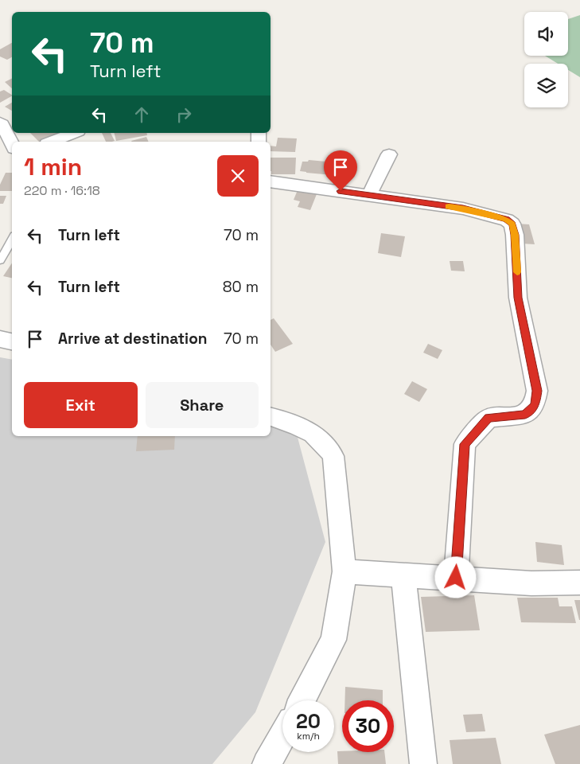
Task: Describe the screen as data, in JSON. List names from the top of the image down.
{
  "page": {
    "turn": ["70 m", "Turn left"],
    "heading": ["1 min", "220 m · 16:18"],
    "list": [
      {
        "name": "Turn left",
        "value": "70 m"
      },
      {
        "name": "Turn left",
        "value": "80 m"
      },
      {
        "name": "Arrive at destination",
        "value": "70 m"
      }
    ],
    "buttons": ["Exit", "Share"],
    "speed": "20 km/h",
    "limit": "30"
  }
}
